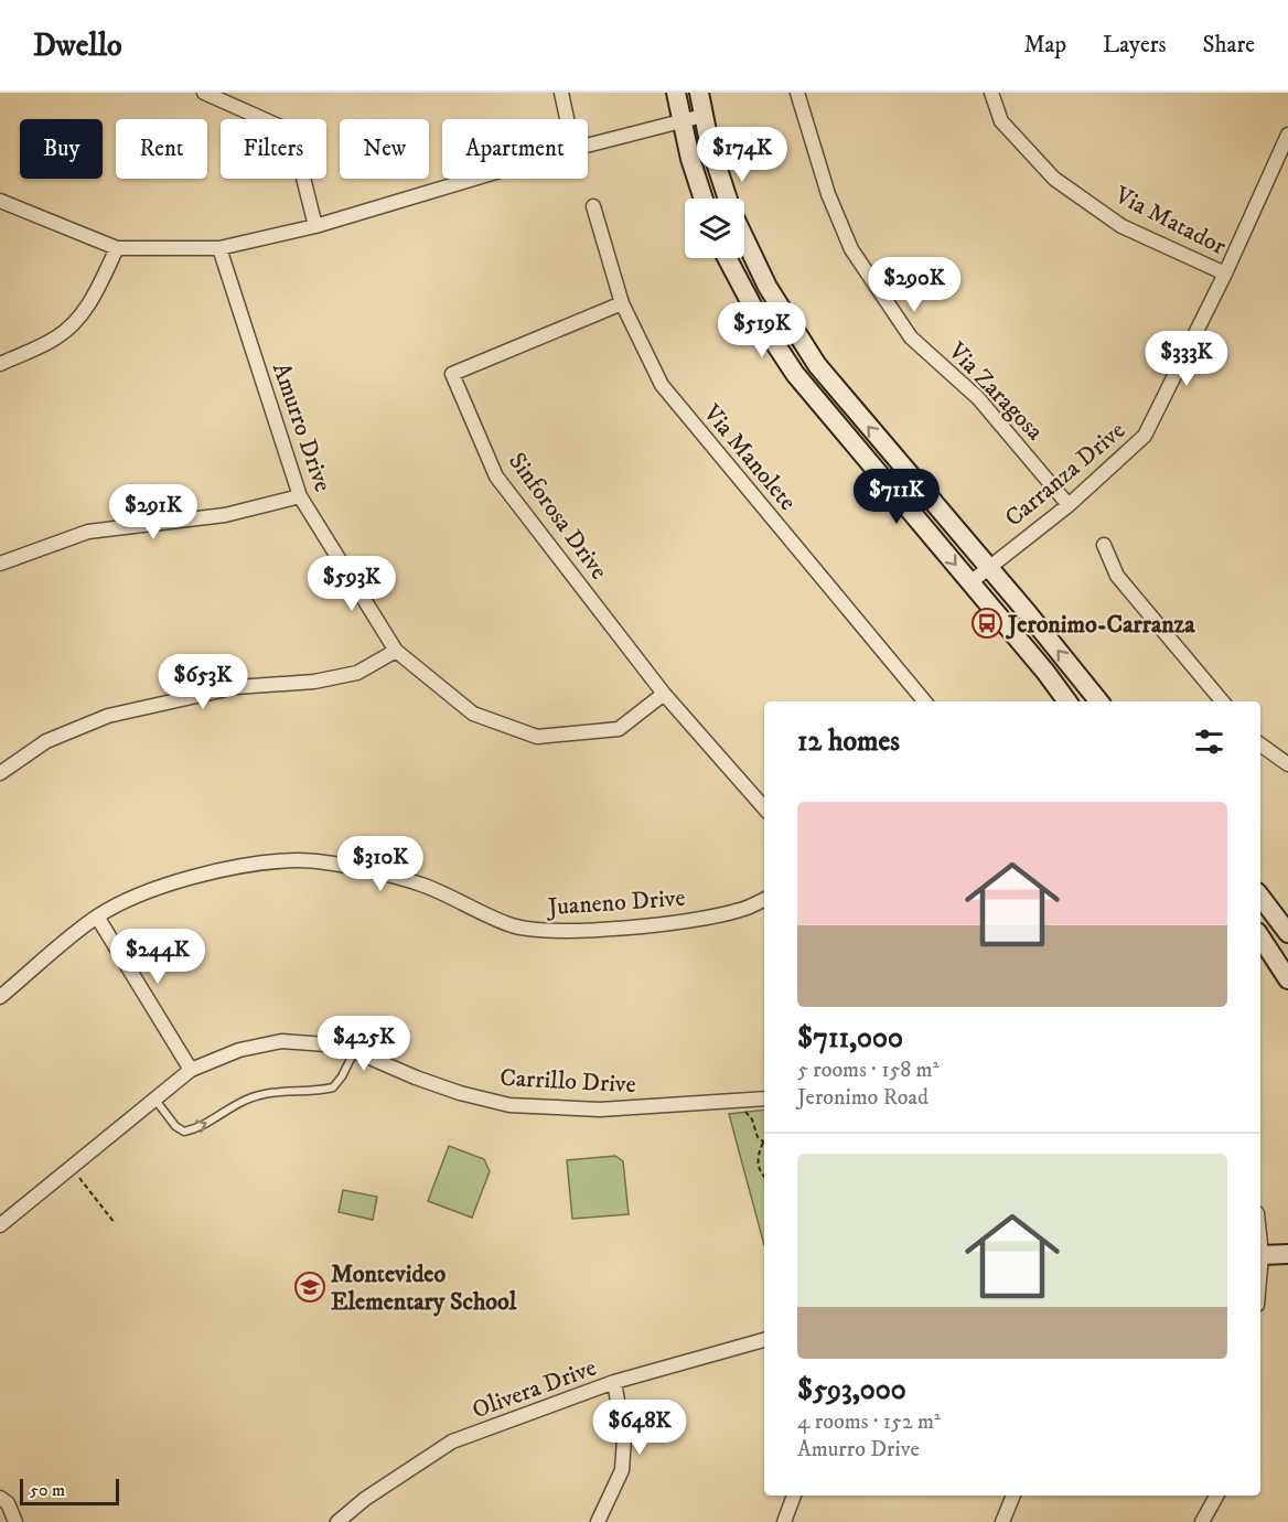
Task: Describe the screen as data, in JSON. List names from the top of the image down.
{
  "streets": {
    "street": [
      "Via Matador",
      "Via Zaragosa",
      "Amurro Drive",
      "Via Manolete",
      "Carranza Drive",
      "Sinforosa Drive",
      "Juaneno Drive",
      "Carrillo Drive",
      "Olivera Drive"
    ]
  },
  "crossings": [
    ["Via Matador", "Carranza Drive"],
    ["Via Zaragosa", "Carranza Drive"],
    ["Amurro Drive", "Sinforosa Drive"],
    ["Via Manolete", "Sinforosa Drive"]
  ],
  "places": {
    "bus stop": ["Jeronimo-Carranza"],
    "school or university": ["Montevideo Elementary School"]
  },
  "scale_bar": "50 m",
  "page": {
    "header": "Dwello",
    "nav": ["Map", "Layers", "Share"],
    "chip": [
      "Buy",
      "Rent",
      "Filters",
      "New",
      "Apartment"
    ],
    "price": [
      "$174K",
      "$290K",
      "$519K",
      "$333K",
      "$711K",
      "$291K",
      "$593K",
      "$653K",
      "$310K",
      "$244K",
      "$425K",
      "$648K"
    ],
    "heading": "12 homes",
    "list": [
      {
        "name": "$711,000",
        "note": "5 rooms · 158 m² · Jeronimo Road"
      },
      {
        "name": "$593,000",
        "note": "4 rooms · 152 m² · Amurro Drive"
      }
    ],
    "scale": "50 m"
  }
}
